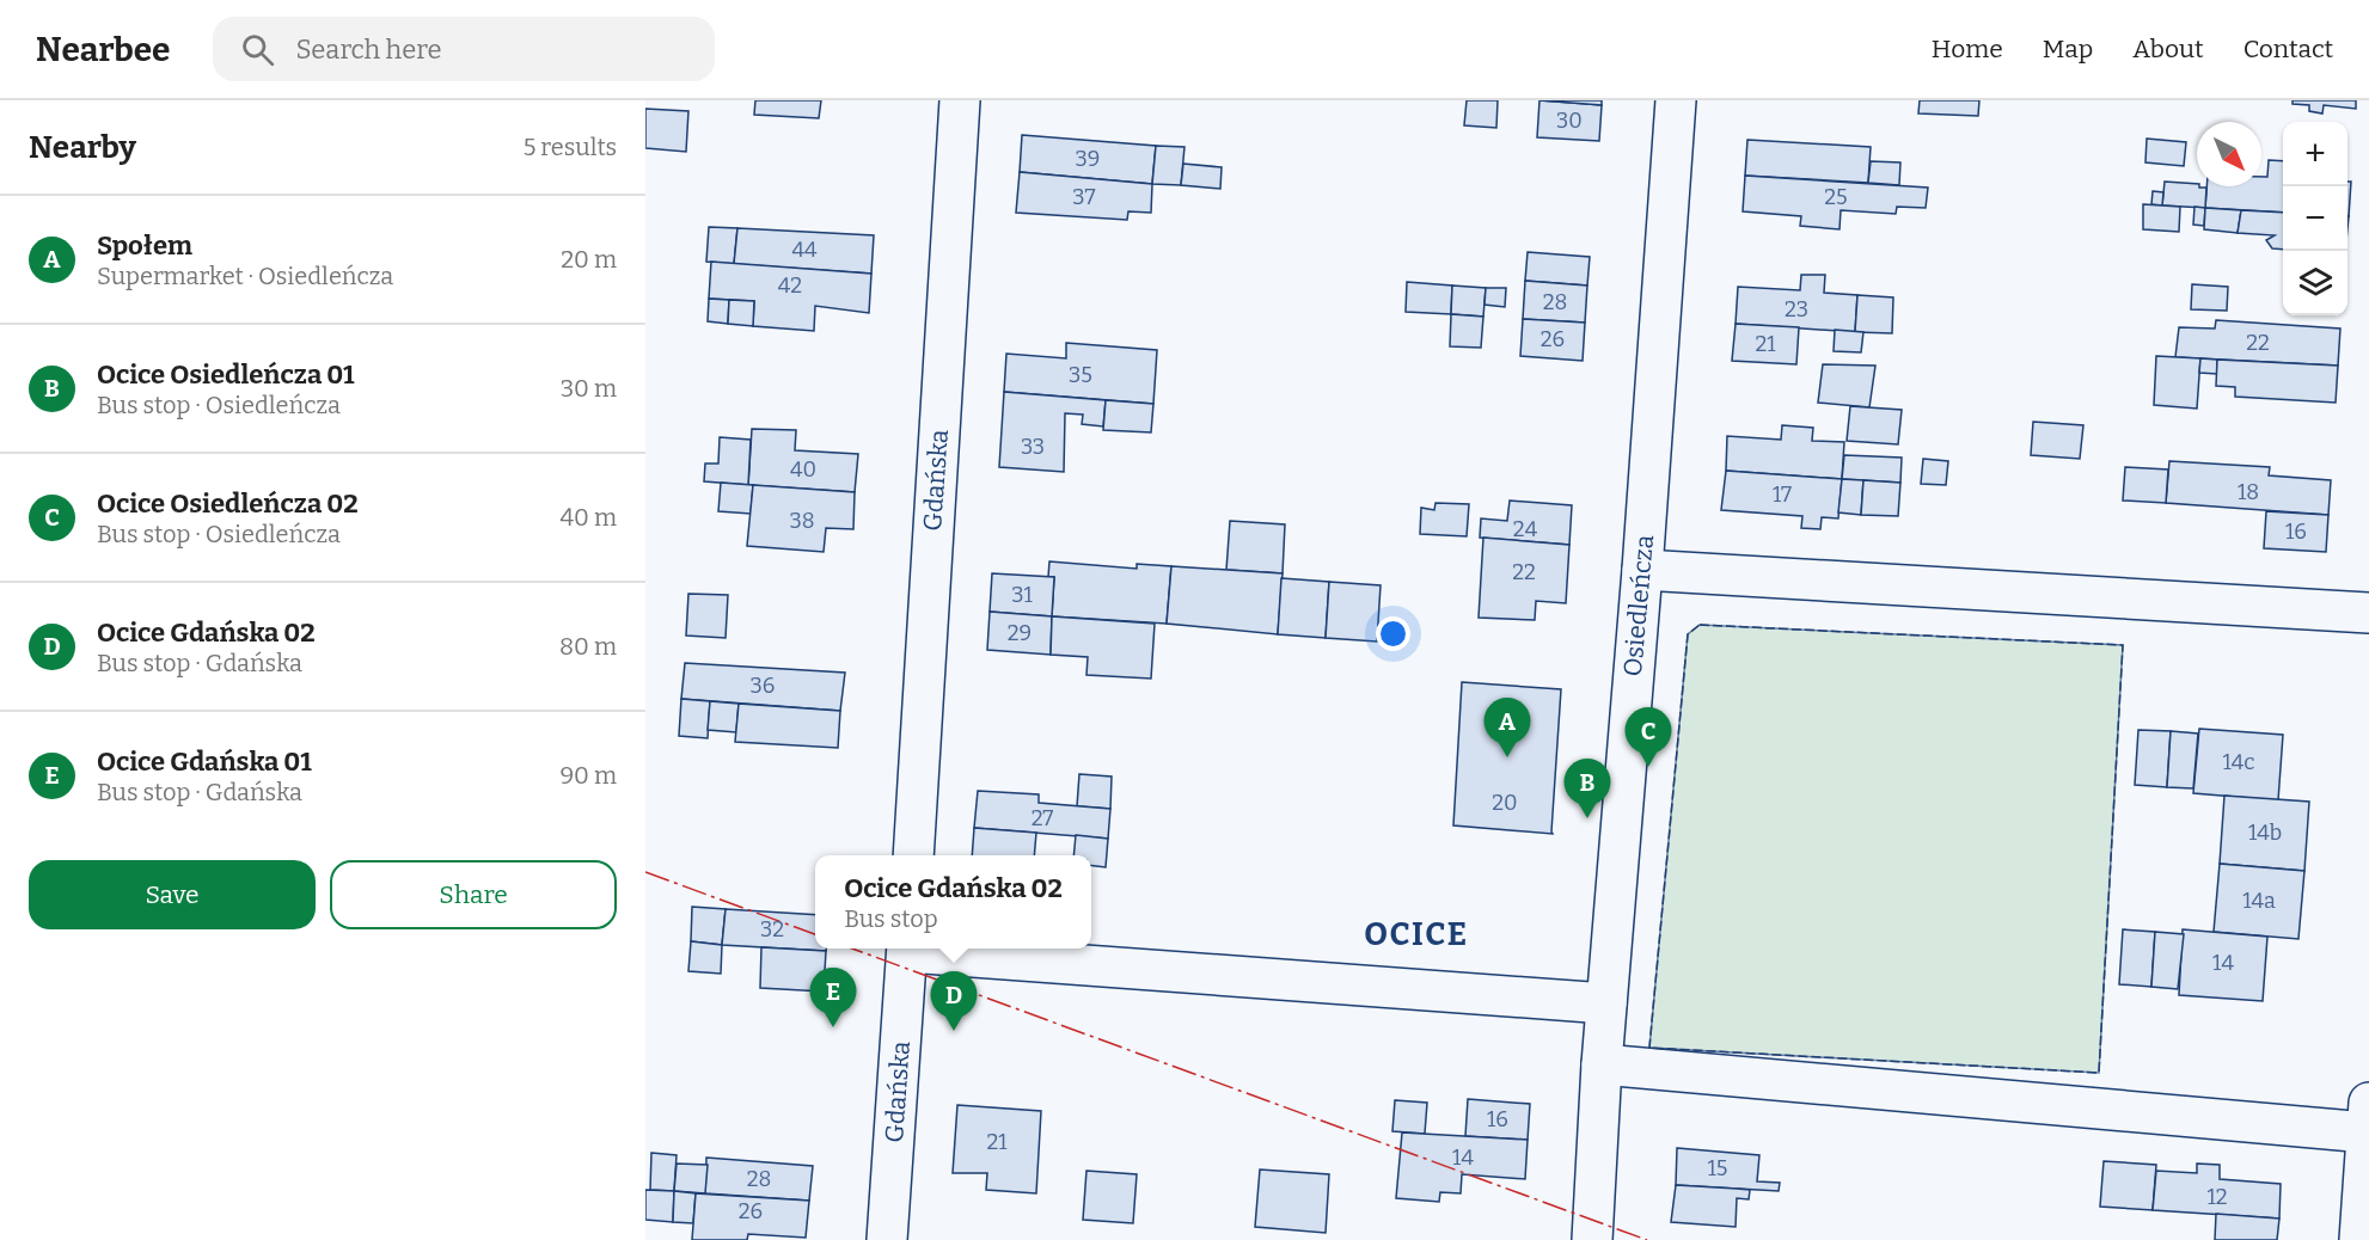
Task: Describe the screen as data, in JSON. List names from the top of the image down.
{
  "streets": {
    "street": ["Gdańska", "Osiedleńcza"]
  },
  "districts": ["OCICE"],
  "house_numbers": [
    "30",
    "39",
    "37",
    "25",
    "44",
    "42",
    "28",
    "23",
    "26",
    "22",
    "21",
    "35",
    "33",
    "40",
    "18",
    "17",
    "38",
    "24",
    "16",
    "22",
    "31",
    "29",
    "36",
    "14c",
    "20",
    "27",
    "14b",
    "14a",
    "32",
    "14",
    "16",
    "21",
    "14",
    "15",
    "28",
    "12",
    "26"
  ],
  "north": "bottom right",
  "page": {
    "header": "Nearbee",
    "search": "Search here",
    "nav": [
      "Home",
      "Map",
      "About",
      "Contact"
    ],
    "heading": ["Nearby", "5 results"],
    "map_buttons": ["+", "−"],
    "list": [
      {
        "mark": "A",
        "name": "Społem",
        "note": "Supermarket · Osiedleńcza",
        "value": "20 m"
      },
      {
        "mark": "B",
        "name": "Ocice Osiedleńcza 01",
        "note": "Bus stop · Osiedleńcza",
        "value": "30 m"
      },
      {
        "mark": "C",
        "name": "Ocice Osiedleńcza 02",
        "note": "Bus stop · Osiedleńcza",
        "value": "40 m"
      },
      {
        "mark": "D",
        "name": "Ocice Gdańska 02",
        "note": "Bus stop · Gdańska",
        "value": "80 m"
      },
      {
        "mark": "E",
        "name": "Ocice Gdańska 01",
        "note": "Bus stop · Gdańska",
        "value": "90 m"
      }
    ],
    "pins": [
      "A",
      "C",
      "B",
      "E",
      "D"
    ],
    "buttons": ["Save", "Share"],
    "popup": ["Ocice Gdańska 02", "Bus stop"]
  }
}
